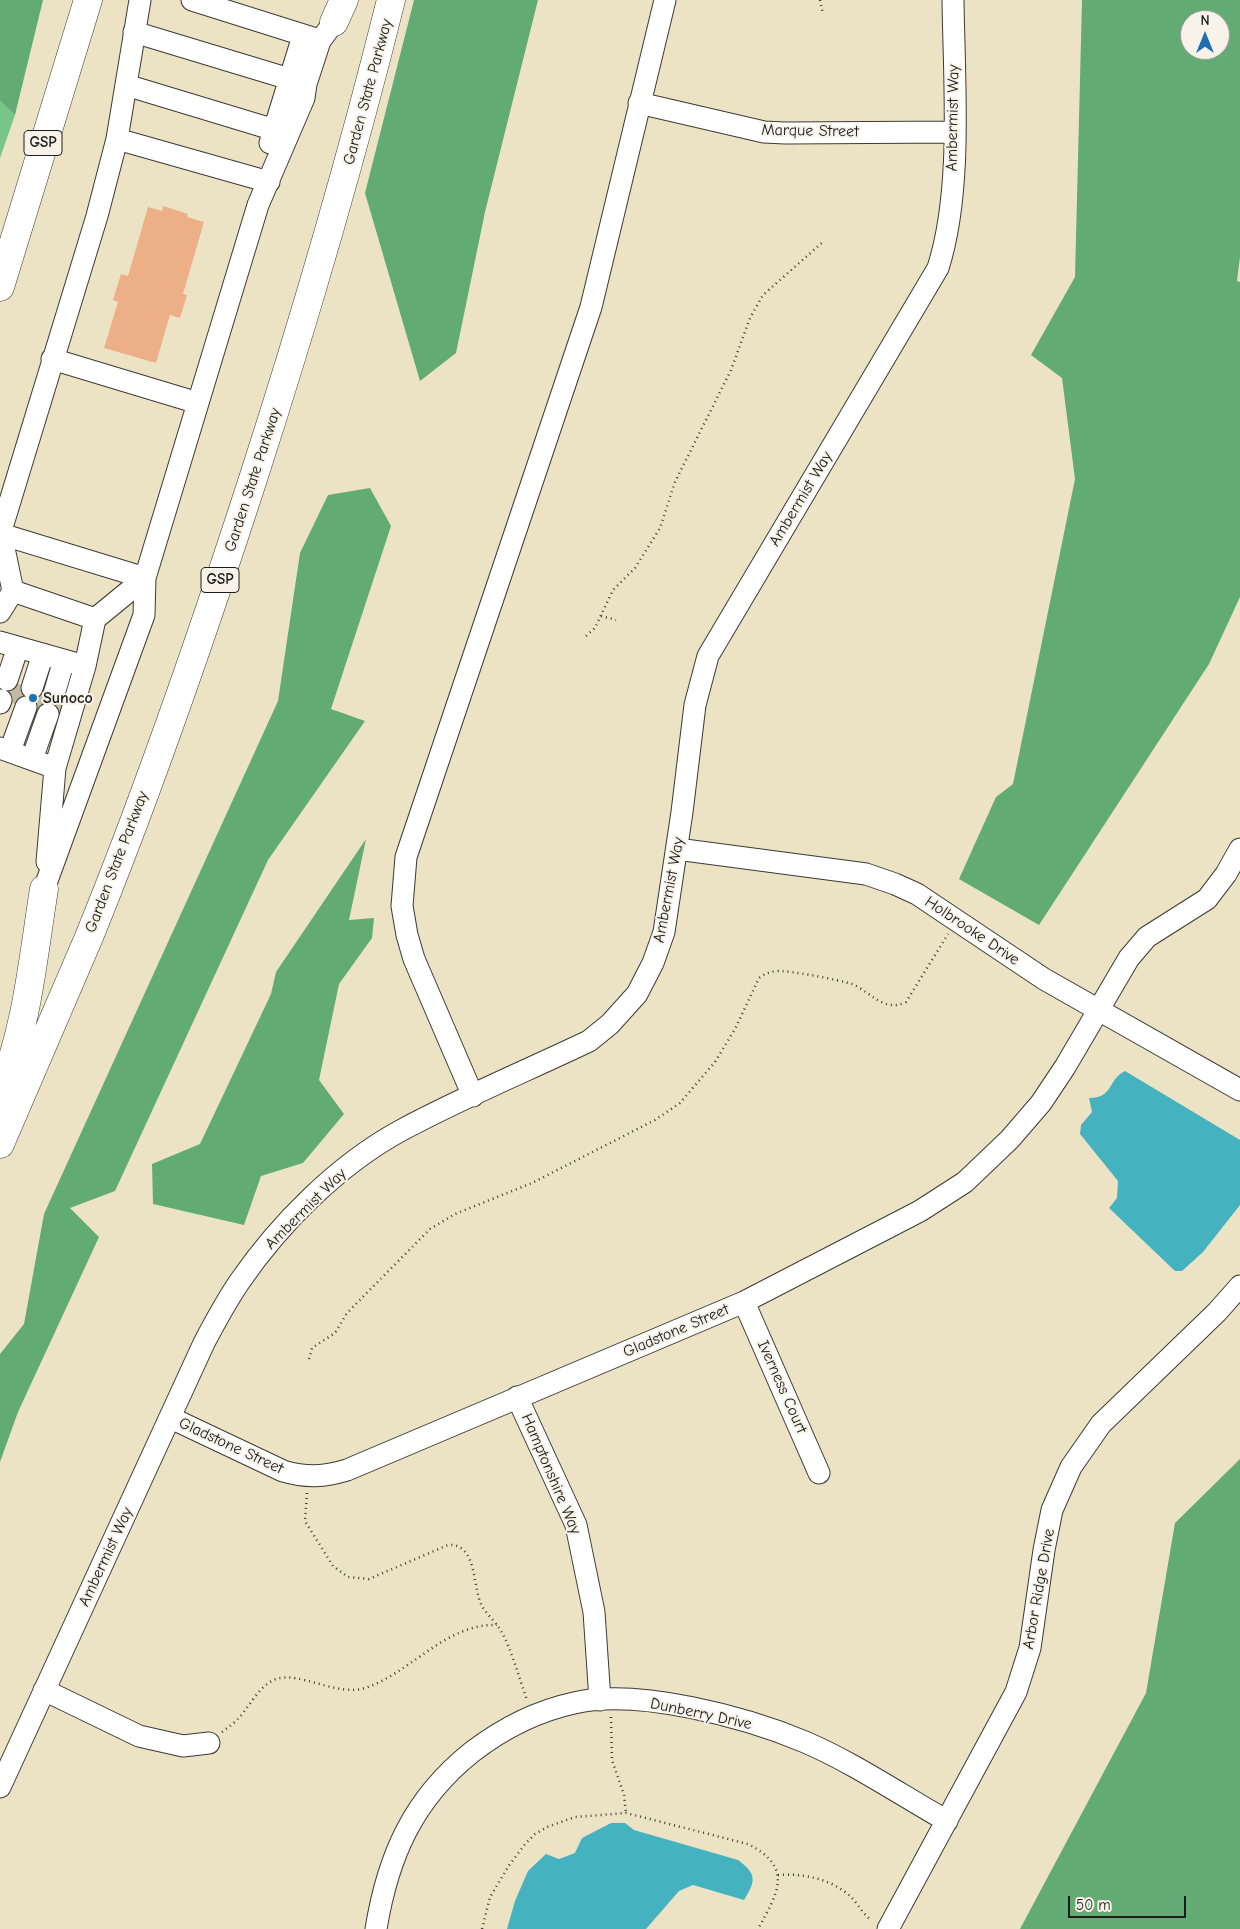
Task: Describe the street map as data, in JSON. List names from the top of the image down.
{
  "streets": {
    "highway": ["Garden State Parkway", "GSP"],
    "street": [
      "Ambermist Way",
      "Marque Street",
      "Holbrooke Drive",
      "Gladstone Street",
      "Iverness Court",
      "Hamptonshire Way",
      "Arbor Ridge Drive",
      "Dunberry Drive"
    ]
  },
  "crossings": [
    ["Ambermist Way", "Marque Street"],
    ["Ambermist Way", "Holbrooke Drive"],
    ["Ambermist Way", "Gladstone Street"],
    ["Holbrooke Drive", "Gladstone Street"],
    ["Gladstone Street", "Iverness Court"],
    ["Gladstone Street", "Hamptonshire Way"],
    ["Hamptonshire Way", "Dunberry Drive"],
    ["Arbor Ridge Drive", "Dunberry Drive"]
  ],
  "places": ["Sunoco"],
  "scale_bar": "50 m",
  "north": "top"
}
